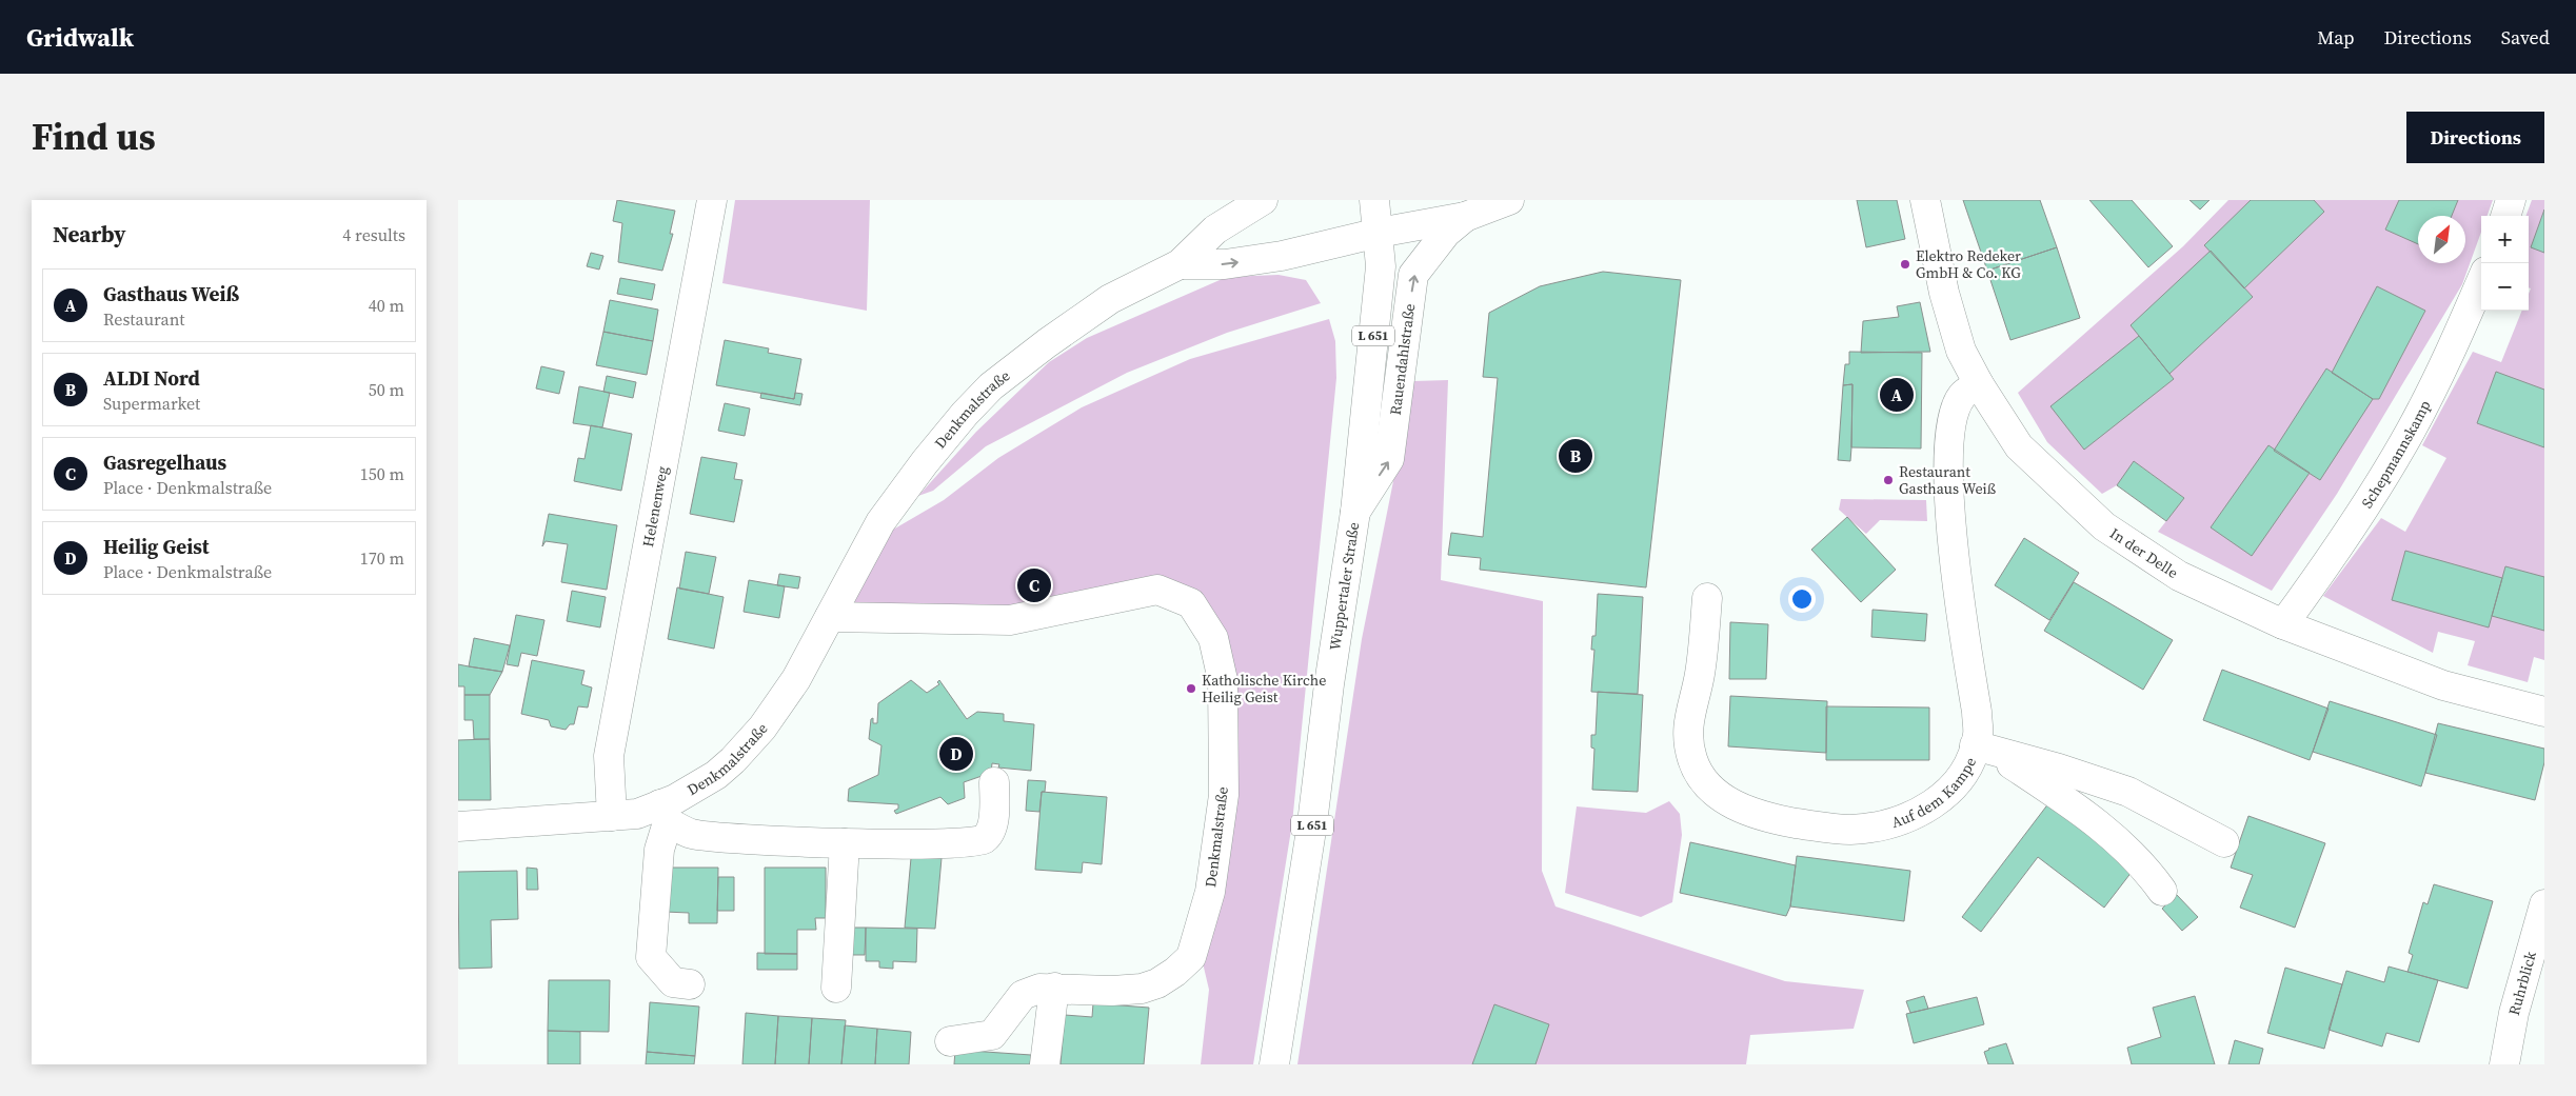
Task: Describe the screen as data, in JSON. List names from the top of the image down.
{
  "streets": {
    "street": [
      "L 651",
      "Rauendahlstraße",
      "Denkmalstraße",
      "Schepmannskamp",
      "Helenenweg",
      "In der Delle",
      "Wuppertaler Straße",
      "Auf dem Kampe",
      "Ruhrblick"
    ]
  },
  "crossings": [
    ["Rauendahlstraße", "Denkmalstraße"],
    ["Rauendahlstraße", "Wuppertaler Straße"],
    ["Denkmalstraße", "Helenenweg"],
    ["Denkmalstraße", "Wuppertaler Straße"],
    ["Schepmannskamp", "In der Delle"],
    ["In der Delle", "Auf dem Kampe"]
  ],
  "one_way": ["Rauendahlstraße"],
  "places": ["Elektro Redeker GmbH & Co. KG", "Restaurant Gasthaus Weiß", "Katholische Kirche Heilig Geist"],
  "north": "top right",
  "page": {
    "header": "Gridwalk",
    "nav": ["Map", "Directions", "Saved"],
    "title": "Find us",
    "buttons": "Directions",
    "heading": ["Nearby", "4 results"],
    "map_buttons": ["+", "−"],
    "list": [
      {
        "mark": "A",
        "name": "Gasthaus Weiß",
        "note": "Restaurant",
        "value": "40 m"
      },
      {
        "mark": "B",
        "name": "ALDI Nord",
        "note": "Supermarket",
        "value": "50 m"
      },
      {
        "mark": "C",
        "name": "Gasregelhaus",
        "note": "Place · Denkmalstraße",
        "value": "150 m"
      },
      {
        "mark": "D",
        "name": "Heilig Geist",
        "note": "Place · Denkmalstraße",
        "value": "170 m"
      }
    ],
    "pins": [
      "A",
      "B",
      "C",
      "D"
    ]
  }
}
